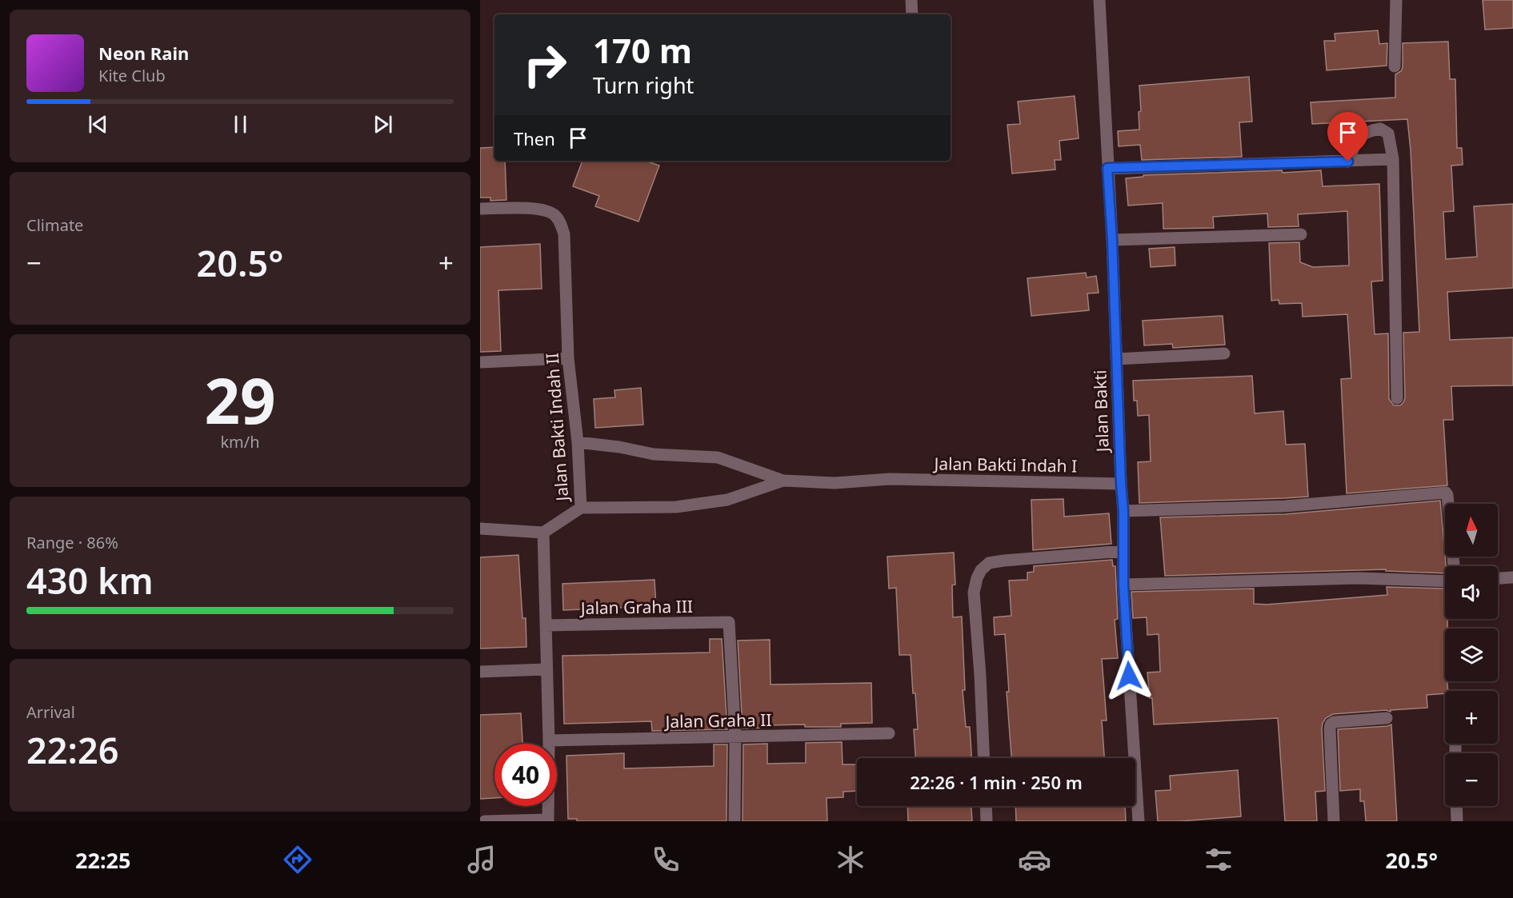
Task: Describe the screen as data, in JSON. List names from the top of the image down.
{
  "streets": {
    "street": [
      "Jalan Bakti",
      "Jalan Bakti Indah II",
      "Jalan Bakti Indah I",
      "Jalan Graha III",
      "Jalan Graha II"
    ]
  },
  "crossings": [
    ["Jalan Bakti", "Jalan Bakti Indah I"],
    ["Jalan Graha III", "Jalan Graha II"]
  ],
  "north": "top",
  "page": {
    "turn": ["170 m", "Turn right"],
    "song": ["Neon Rain", "Kite Club"],
    "then": "Then",
    "tile": [
      "Climate",
      ["29", "km/h"],
      ["Range · 86%", "430 km"],
      ["Arrival", "22:26"]
    ],
    "heat": ["−", "20.5°", "+"],
    "map_buttons": ["+", "−"],
    "limit": "40",
    "trip": "22:26 · 1 min · 250 m",
    "tabs": ["22:25", "20.5°"]
  }
}
